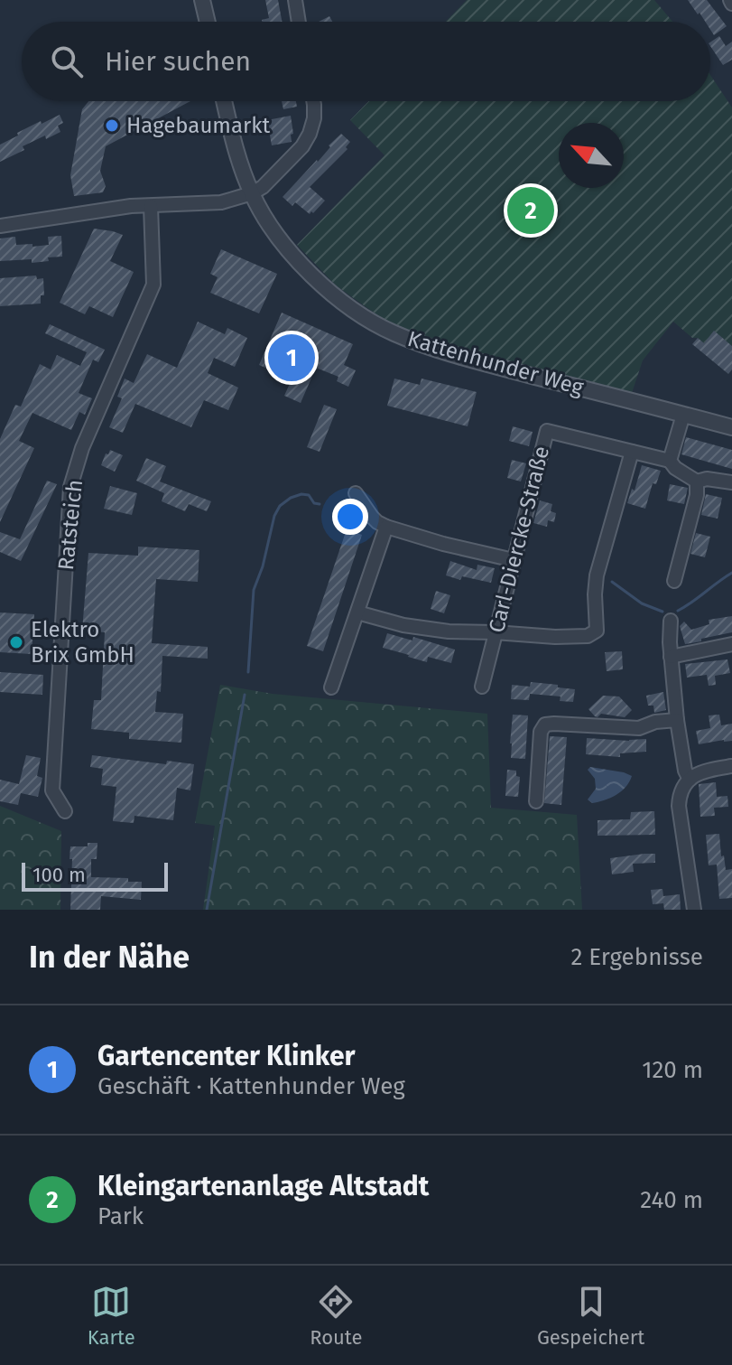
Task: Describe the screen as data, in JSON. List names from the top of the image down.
{
  "streets": {
    "street": ["Kattenhunder Weg", "Ratsteich", "Carl-Diercke-Straße"]
  },
  "places": ["Hagebaumarkt", "Elektro Brix GmbH"],
  "scale_bar": "100 m",
  "north": "top left",
  "page": {
    "search": "Hier suchen",
    "pins": ["2", "1"],
    "scale": "100 m",
    "heading": ["In der Nähe", "2 Ergebnisse"],
    "list": [
      {
        "mark": "1",
        "name": "Gartencenter Klinker",
        "note": "Geschäft · Kattenhunder Weg",
        "value": "120 m"
      },
      {
        "mark": "2",
        "name": "Kleingartenanlage Altstadt",
        "note": "Park",
        "value": "240 m"
      }
    ],
    "nav": ["Karte", "Route", "Gespeichert"]
  }
}
